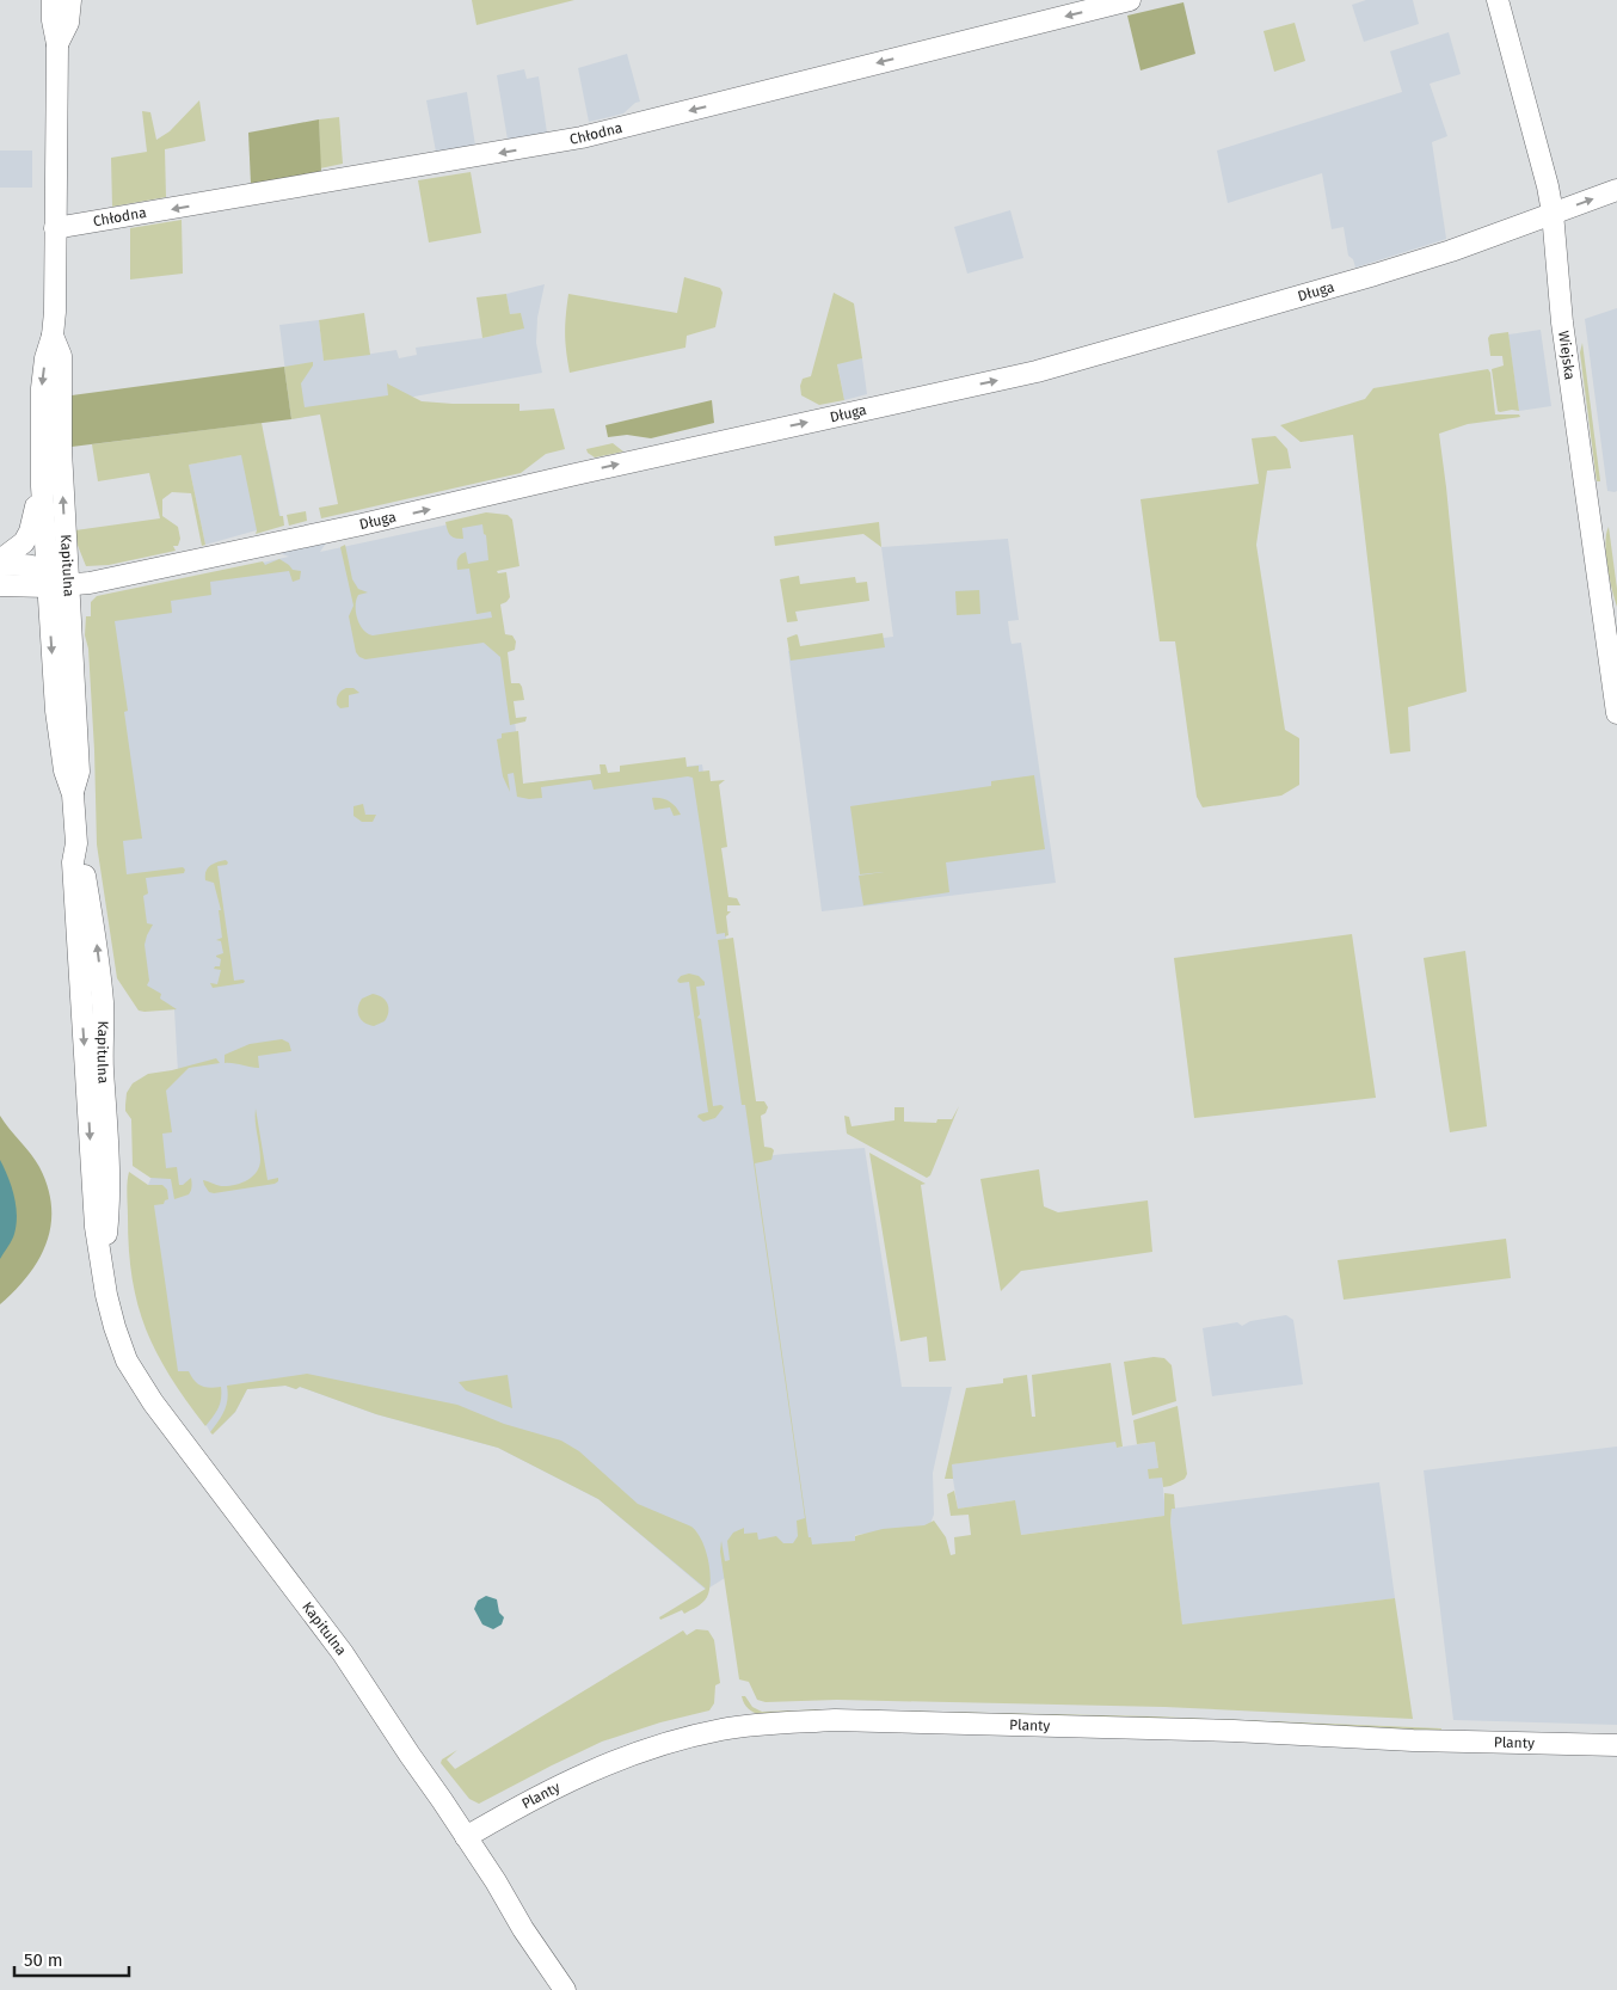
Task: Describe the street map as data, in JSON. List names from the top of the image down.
{
  "streets": {
    "street": [
      "Chłodna",
      "Długa",
      "Wiejska",
      "Kapitulna",
      "Planty"
    ]
  },
  "crossings": [
    ["Chłodna", "Kapitulna"],
    ["Długa", "Wiejska"],
    ["Długa", "Kapitulna"],
    ["Kapitulna", "Planty"]
  ],
  "one_way": ["Chłodna", "Długa"],
  "scale_bar": "50 m"
}
